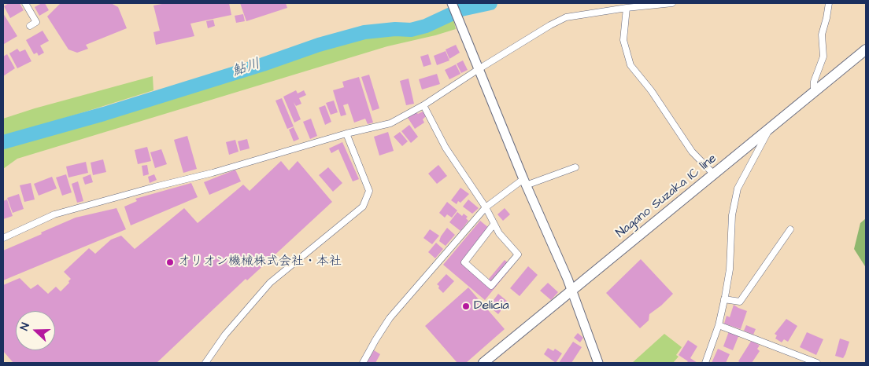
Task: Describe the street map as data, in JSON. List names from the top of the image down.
{
  "streets": {
    "main road": ["Nagano Suzaka IC line"]
  },
  "water": ["鮎川"],
  "places": ["オリオン機械株式会社・本社", "Delicia"],
  "north": "left"
}
